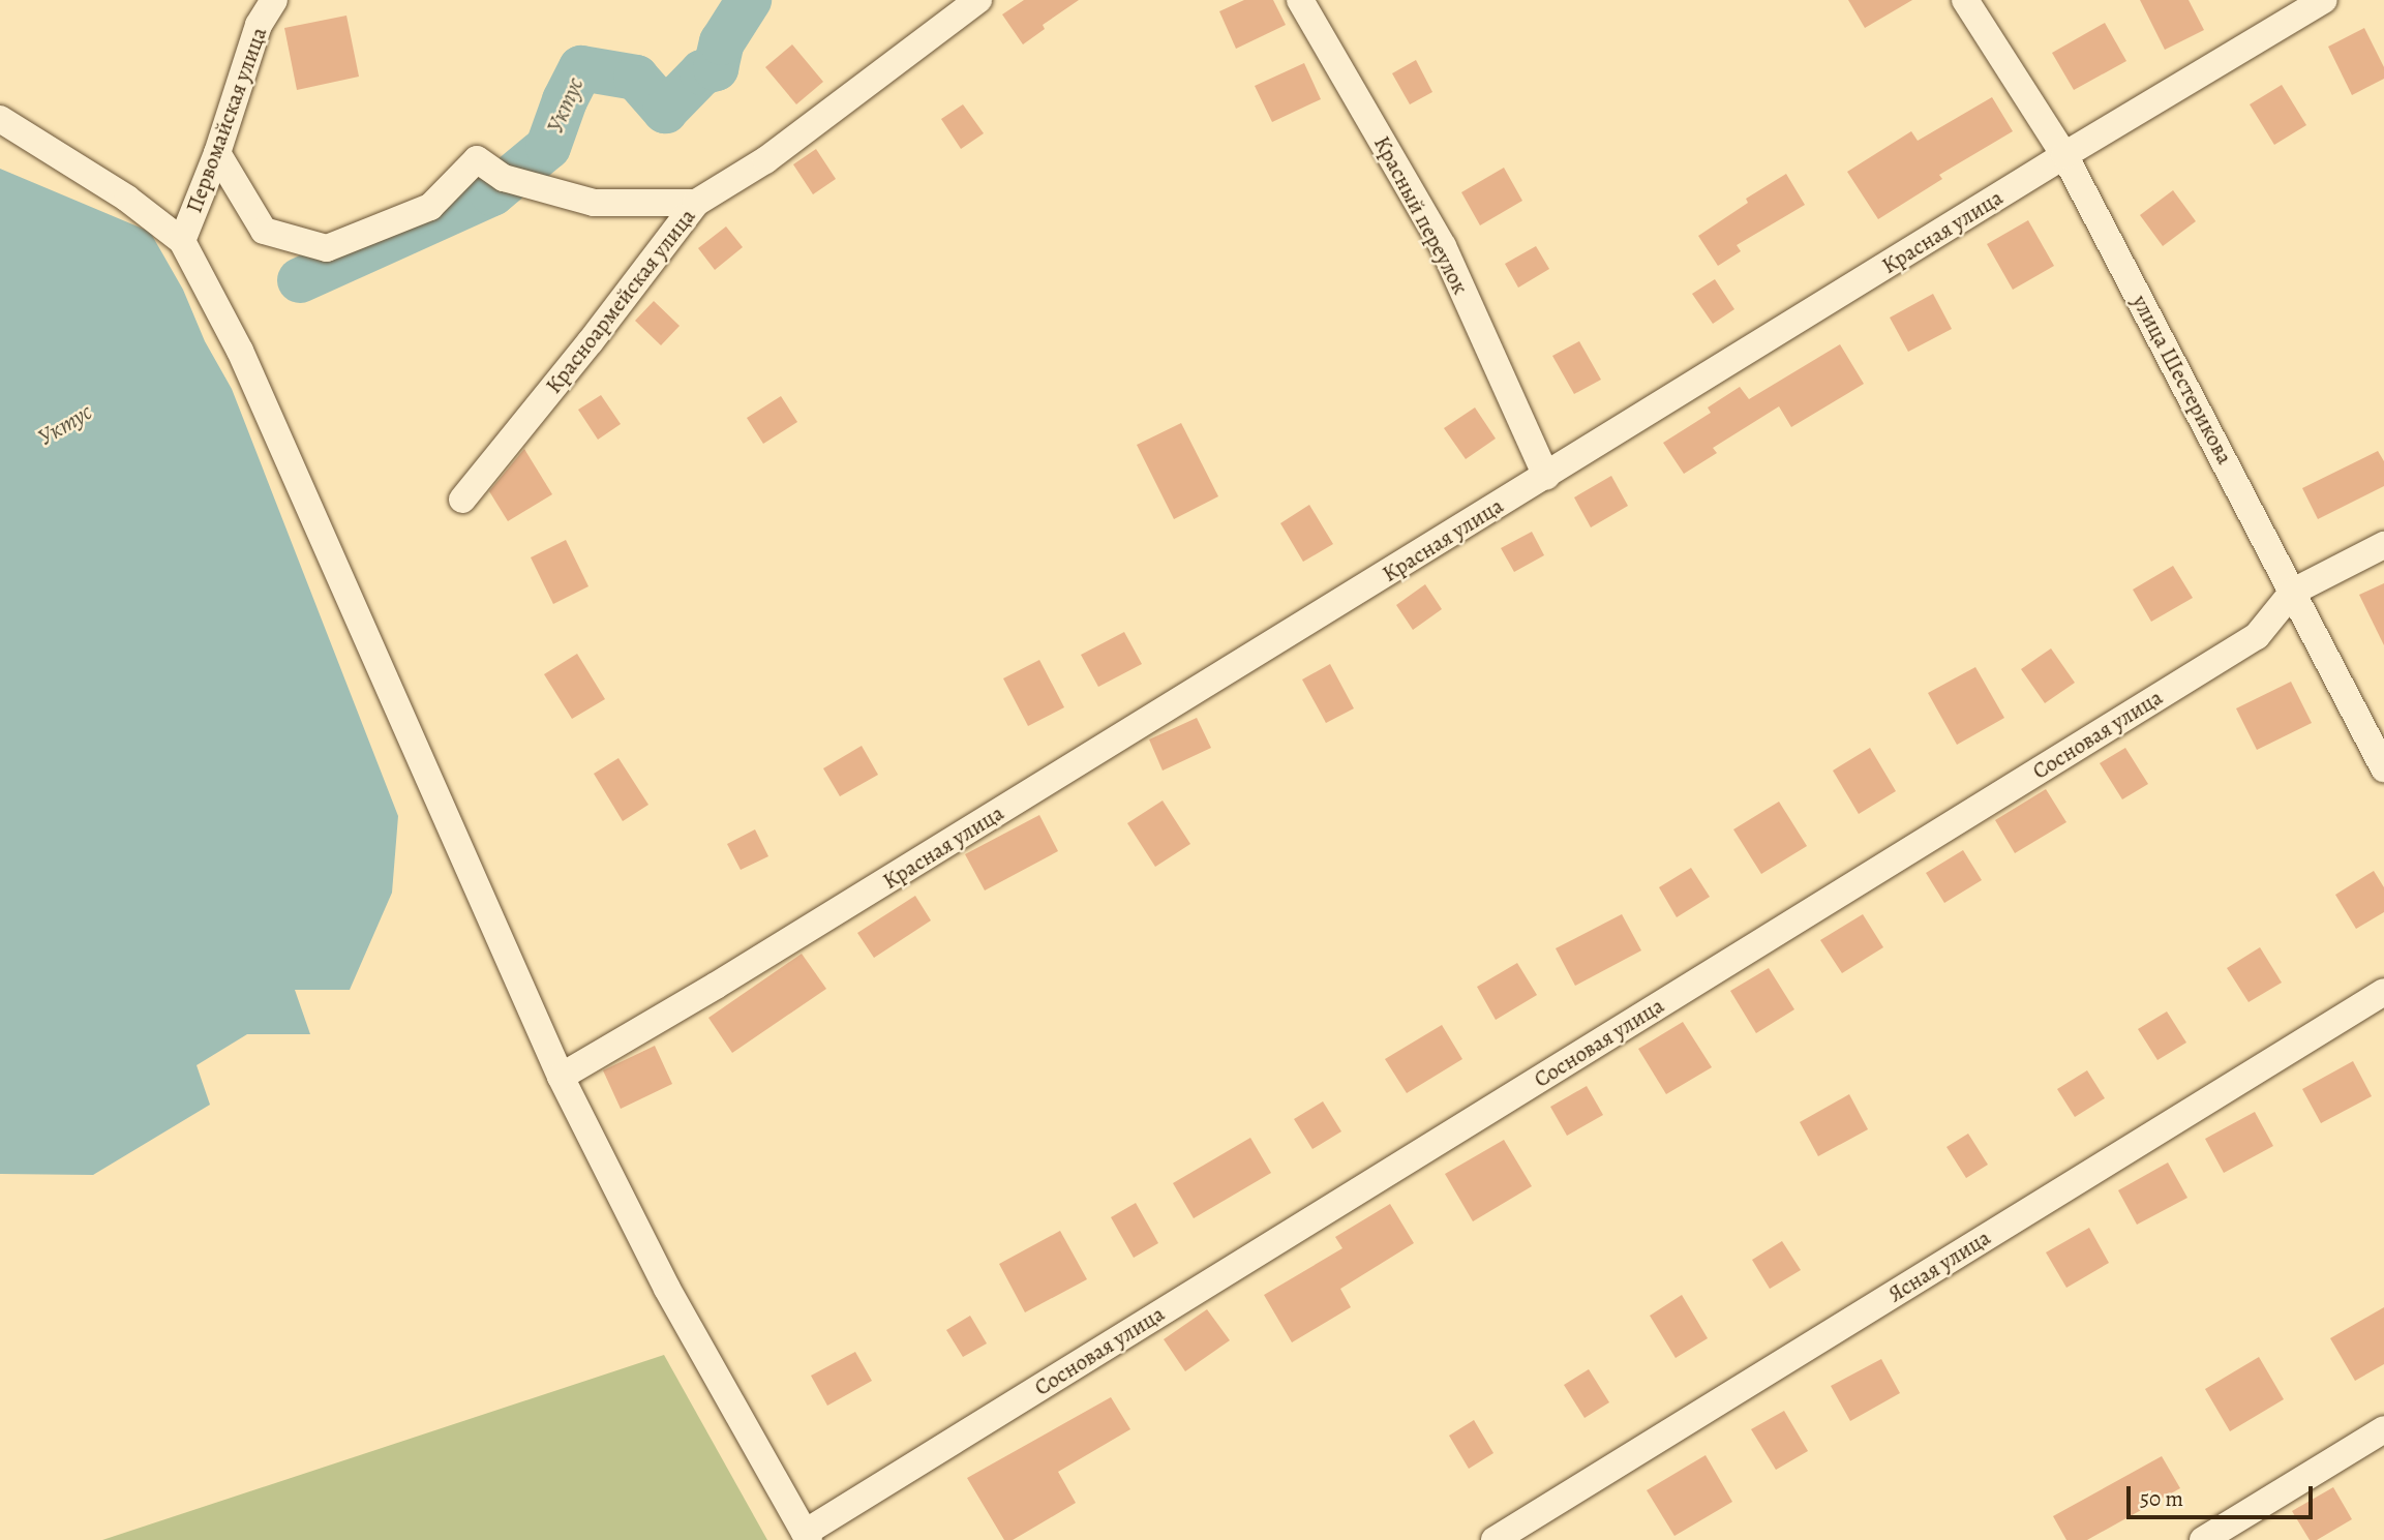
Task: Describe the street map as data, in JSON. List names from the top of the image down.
{
  "streets": {
    "street": [
      "Первомайская улица",
      "Красный переулок",
      "Красная улица",
      "Красноармейская улица",
      "улица Шестерикова",
      "Сосновая улица",
      "Ясная улица"
    ]
  },
  "crossings": [
    ["Красный переулок", "Красная улица"],
    ["Красная улица", "улица Шестерикова"],
    ["улица Шестерикова", "Сосновая улица"]
  ],
  "water": ["Уктус"],
  "scale_bar": "50 m"
}
